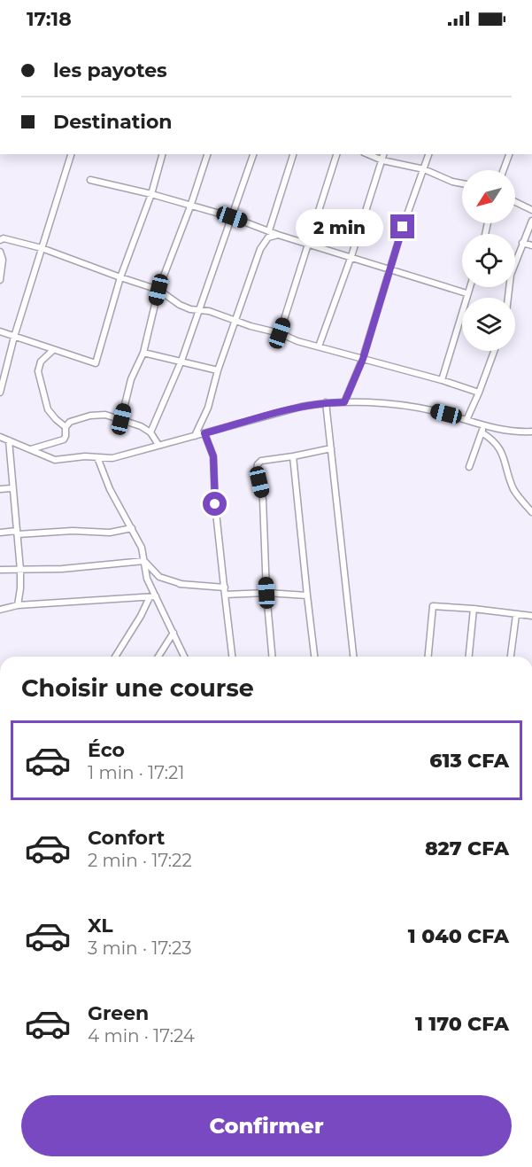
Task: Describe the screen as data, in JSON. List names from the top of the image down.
{
  "north": "bottom left",
  "page": {
    "status": "17:18",
    "banner": ["les payotes", "Destination"],
    "bubble": "2 min",
    "heading": "Choisir une course",
    "list": [
      {
        "name": "Éco",
        "note": "1 min · 17:21",
        "value": "613 CFA"
      },
      {
        "name": "Confort",
        "note": "2 min · 17:22",
        "value": "827 CFA"
      },
      {
        "name": "XL",
        "note": "3 min · 17:23",
        "value": "1 040 CFA"
      },
      {
        "name": "Green",
        "note": "4 min · 17:24",
        "value": "1 170 CFA"
      }
    ],
    "buttons": "Confirmer"
  }
}
